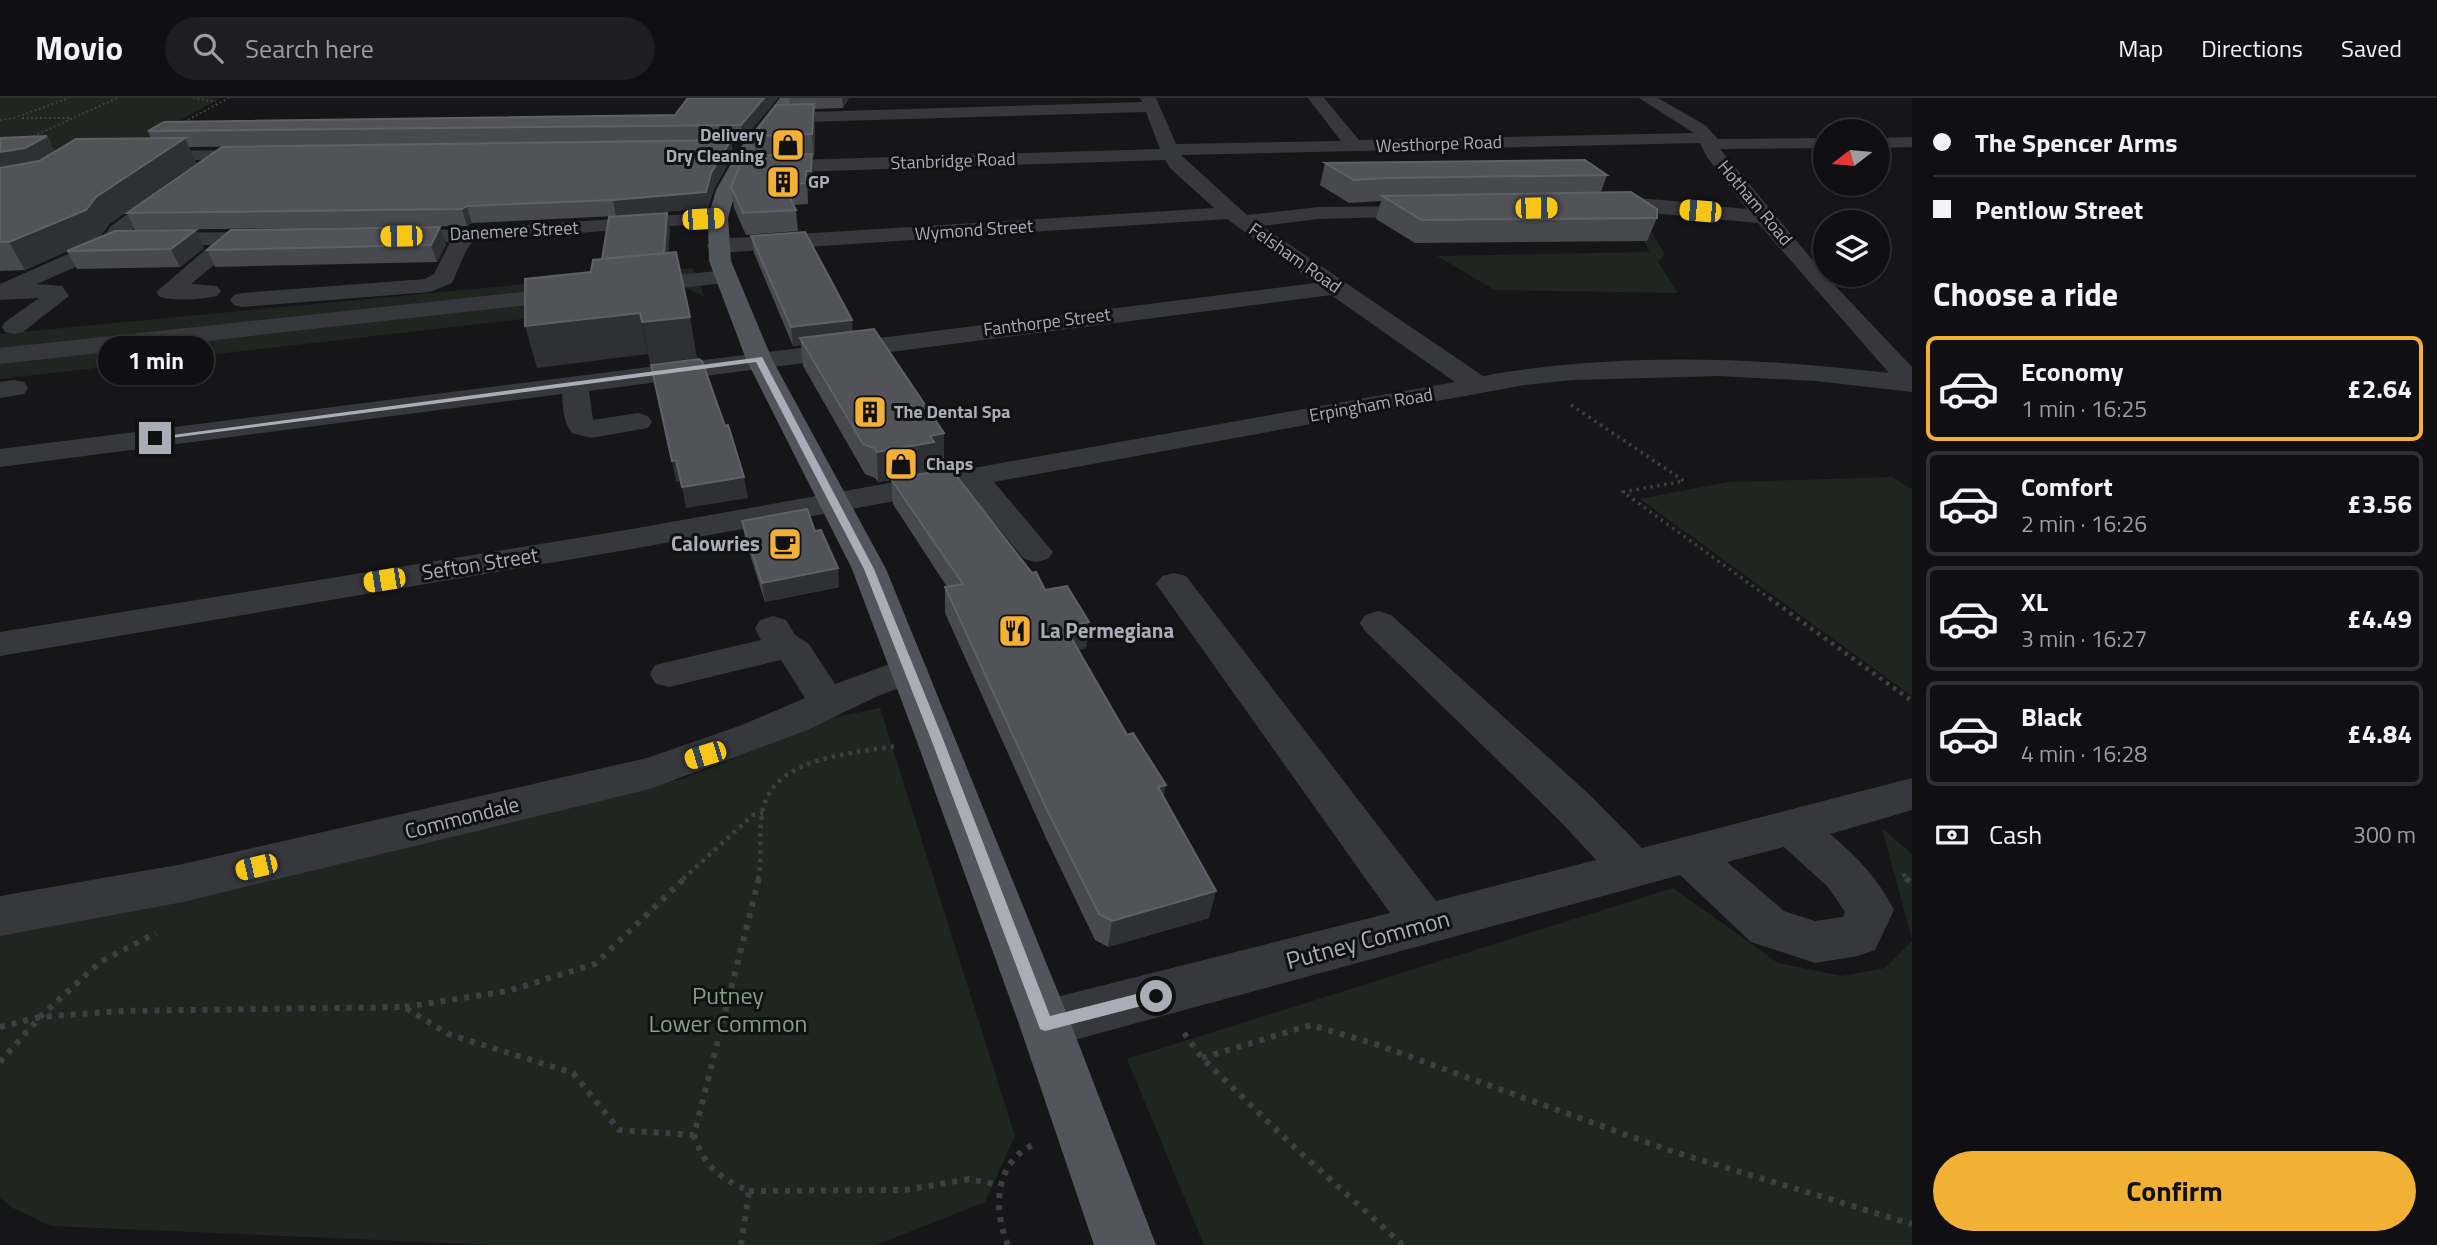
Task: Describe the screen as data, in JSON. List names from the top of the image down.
{
  "streets": {
    "street": [
      "Westhorpe Road",
      "Stanbridge Road",
      "Hotham Road",
      "Wymond Street",
      "Danemere Street",
      "Felsham Road",
      "Fanthorpe Street",
      "Erpingham Road",
      "Sefton Street",
      "Commondale",
      "Putney Common"
    ]
  },
  "crossings": [
    ["Westhorpe Road", "Stanbridge Road"],
    ["Westhorpe Road", "Hotham Road"],
    ["Westhorpe Road", "Felsham Road"],
    ["Stanbridge Road", "Felsham Road"],
    ["Hotham Road", "Erpingham Road"],
    ["Wymond Street", "Danemere Street"],
    ["Wymond Street", "Felsham Road"],
    ["Felsham Road", "Fanthorpe Street"],
    ["Felsham Road", "Erpingham Road"],
    ["Erpingham Road", "Sefton Street"]
  ],
  "parks": ["Putney Lower Common"],
  "places": {
    "shop": ["Delivery Dry Cleaning", "Chaps"],
    "building": ["GP", "The Dental Spa"],
    "cafe": ["Calowries"],
    "restaurant": ["La Permegiana"]
  },
  "north": "left",
  "page": {
    "header": "Movio",
    "search": "Search here",
    "nav": ["Map", "Directions", "Saved"],
    "banner": ["The Spencer Arms", "Pentlow Street"],
    "heading": "Choose a ride",
    "bubble": "1 min",
    "list": [
      {
        "name": "Economy",
        "note": "1 min · 16:25",
        "value": "£2.64"
      },
      {
        "name": "Comfort",
        "note": "2 min · 16:26",
        "value": "£3.56"
      },
      {
        "name": "XL",
        "note": "3 min · 16:27",
        "value": "£4.49"
      },
      {
        "name": "Black",
        "note": "4 min · 16:28",
        "value": "£4.84"
      }
    ],
    "pay": ["Cash", "300 m"],
    "buttons": "Confirm"
  }
}
